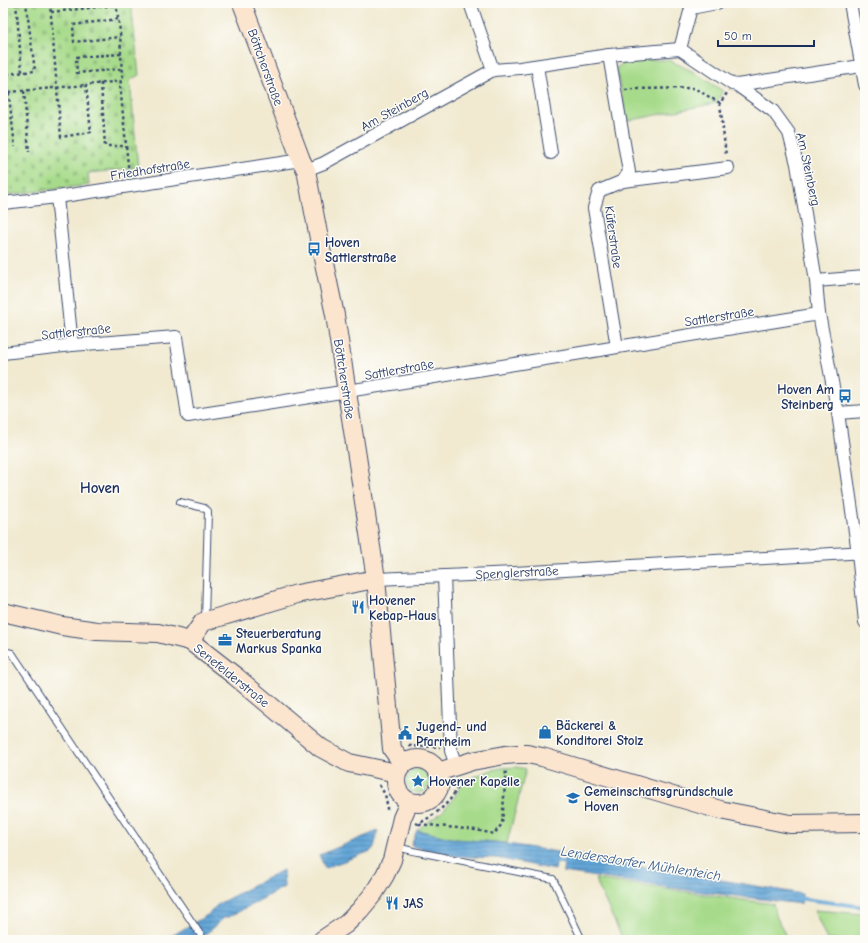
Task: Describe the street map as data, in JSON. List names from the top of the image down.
{
  "streets": {
    "main road": ["Böttcherstraße", "Spenglerstraße", "Senefelderstraße"],
    "street": [
      "Am Steinberg",
      "Friedhofstraße",
      "Küferstraße",
      "Sattlerstraße"
    ]
  },
  "crossings": [
    ["Böttcherstraße", "Am Steinberg"],
    ["Böttcherstraße", "Friedhofstraße"],
    ["Böttcherstraße", "Sattlerstraße"],
    ["Böttcherstraße", "Spenglerstraße"],
    ["Böttcherstraße", "Senefelderstraße"],
    ["Am Steinberg", "Friedhofstraße"],
    ["Am Steinberg", "Sattlerstraße"],
    ["Am Steinberg", "Spenglerstraße"],
    ["Küferstraße", "Sattlerstraße"]
  ],
  "districts": ["Hoven"],
  "water": ["Lendersdorfer Mühlenteich"],
  "places": {
    "bus stop": ["Hoven Sattlerstraße", "Hoven Am Steinberg"],
    "restaurant": ["Hovener Kebap-Haus", "JAS"],
    "office": ["Steuerberatung Markus Spanka"],
    "shop": ["Bäckerei & Konditorei Stolz"],
    "public building": ["Jugend- und Pfarrheim"],
    "place": ["Hovener Kapelle"],
    "school or university": ["Gemeinschaftsgrundschule Hoven"]
  },
  "scale_bar": "50 m"
}
